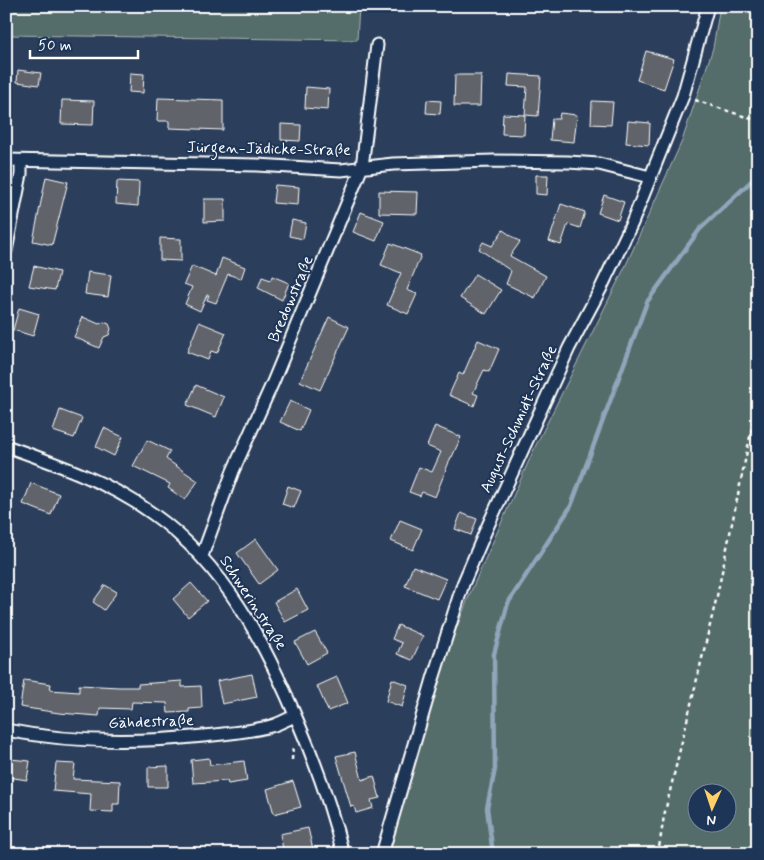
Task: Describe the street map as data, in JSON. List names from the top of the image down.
{
  "streets": {
    "street": [
      "Jürgen-Jädicke-Straße",
      "Bredowstraße",
      "August-Schmidt-Straße",
      "Schwerinstraße",
      "Gähdestraße"
    ]
  },
  "crossings": [
    ["Jürgen-Jädicke-Straße", "Bredowstraße"],
    ["Jürgen-Jädicke-Straße", "August-Schmidt-Straße"],
    ["Bredowstraße", "Schwerinstraße"],
    ["Schwerinstraße", "Gähdestraße"]
  ],
  "scale_bar": "50 m",
  "north": "bottom"
}
